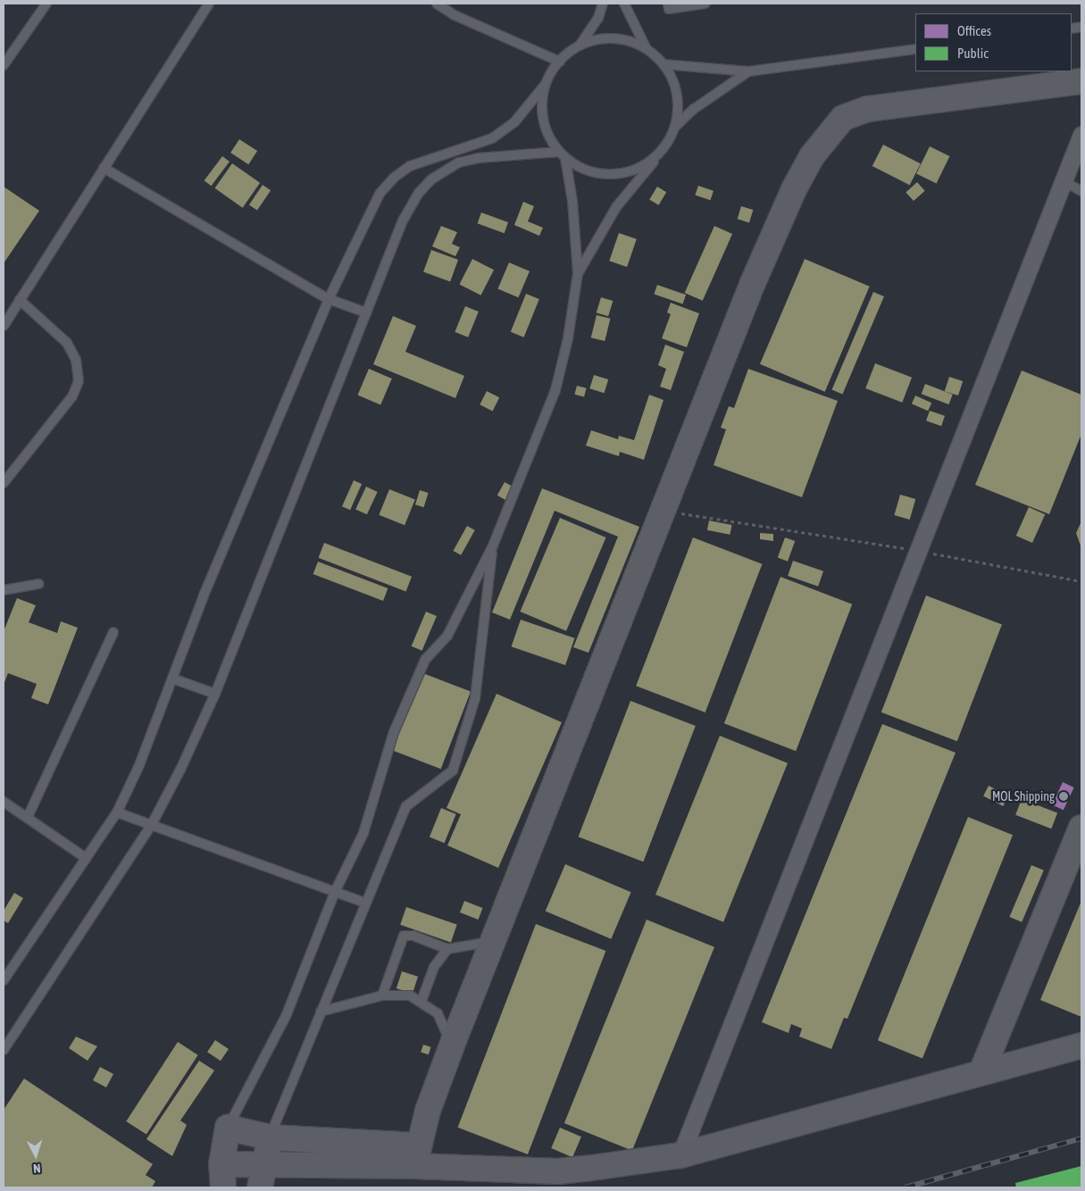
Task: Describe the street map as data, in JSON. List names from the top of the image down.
{
  "places": ["MOL Shipping"],
  "legend": ["Offices", "Public"],
  "north": "bottom"
}
